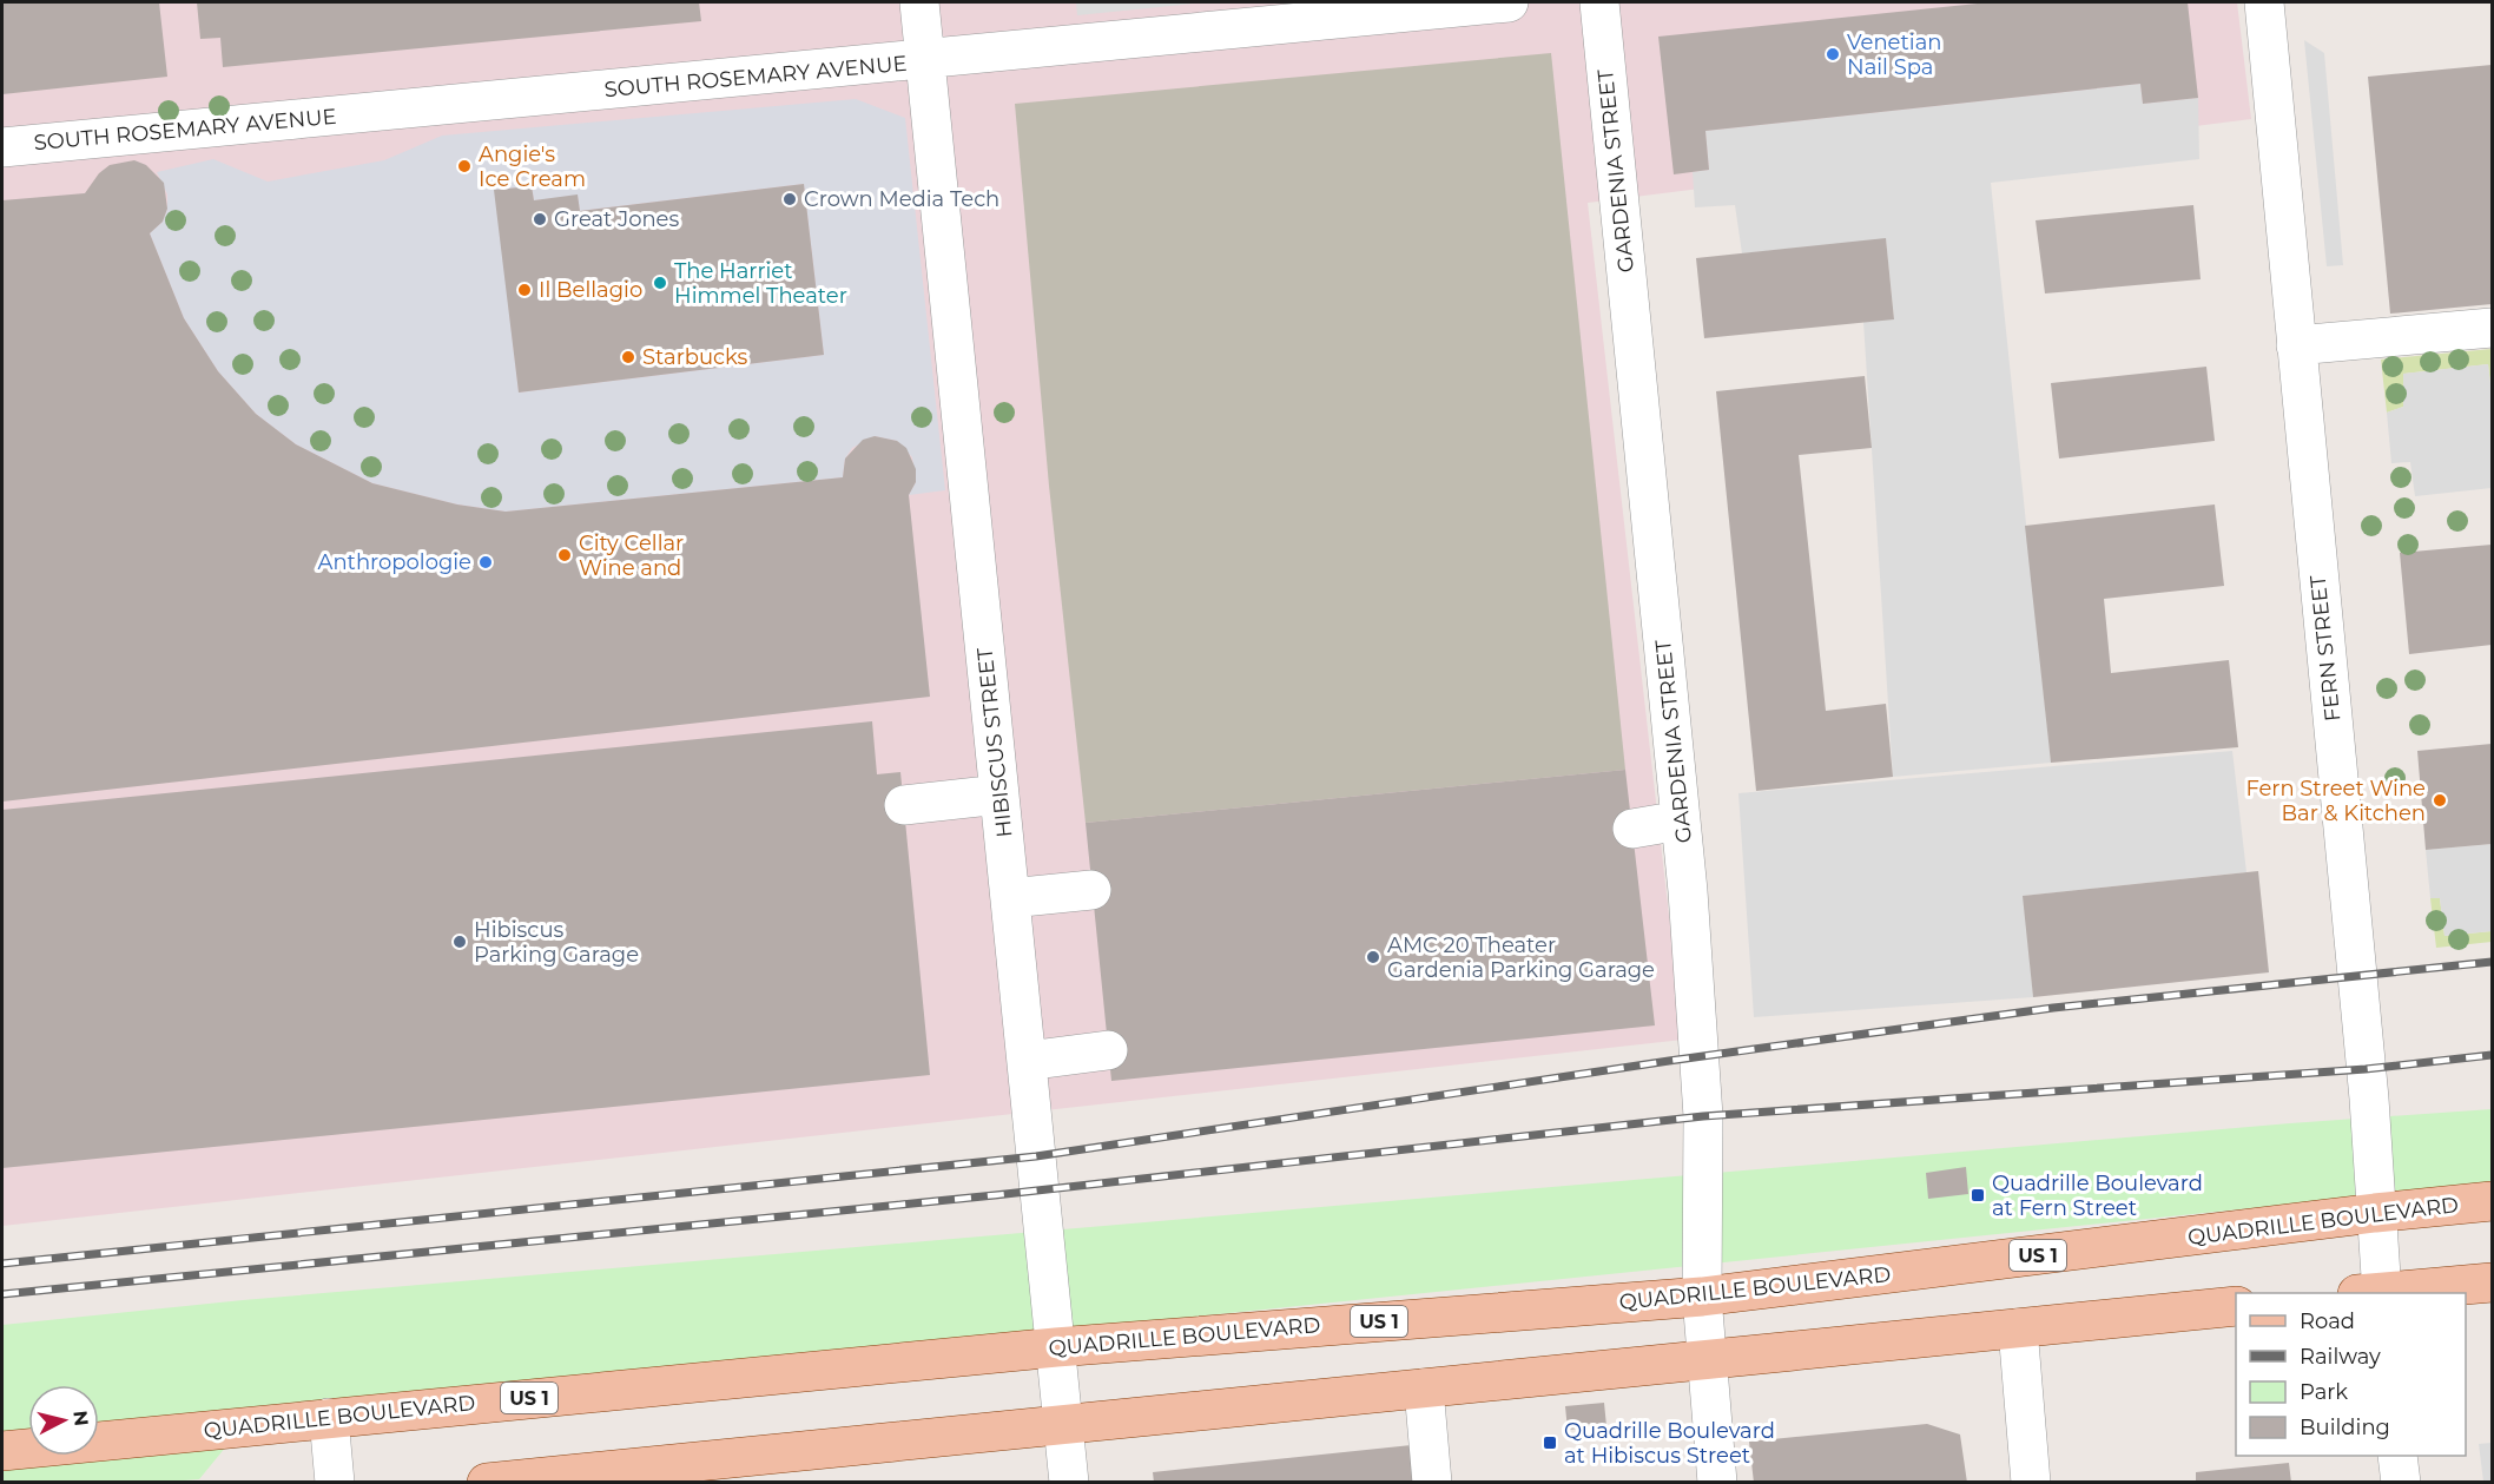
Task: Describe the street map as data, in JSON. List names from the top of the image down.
{
  "streets": {
    "main road": ["QUADRILLE BOULEVARD", "US 1"],
    "street": [
      "SOUTH ROSEMARY AVENUE",
      "GARDENIA STREET",
      "FERN STREET",
      "HIBISCUS STREET"
    ]
  },
  "crossings": [
    ["SOUTH ROSEMARY AVENUE", "HIBISCUS STREET"],
    ["GARDENIA STREET", "QUADRILLE BOULEVARD"],
    ["FERN STREET", "QUADRILLE BOULEVARD"],
    ["HIBISCUS STREET", "QUADRILLE BOULEVARD"]
  ],
  "places": {
    "other": [
      "Venetian Nail Spa",
      "Angie's Ice Cream",
      "Crown Media Tech",
      "Great Jones",
      "The Harriet Himmel Theater",
      "Il Bellagio",
      "Starbucks",
      "City Cellar Wine and",
      "Anthropologie",
      "Fern Street Wine Bar & Kitchen",
      "Hibiscus Parking Garage",
      "AMC 20 Theater Gardenia Parking Garage"
    ],
    "transit": ["Quadrille Boulevard at Fern Street", "Quadrille Boulevard at Hibiscus Street"]
  },
  "legend": [
    "Road",
    "Railway",
    "Park",
    "Building"
  ],
  "north": "right"
}
